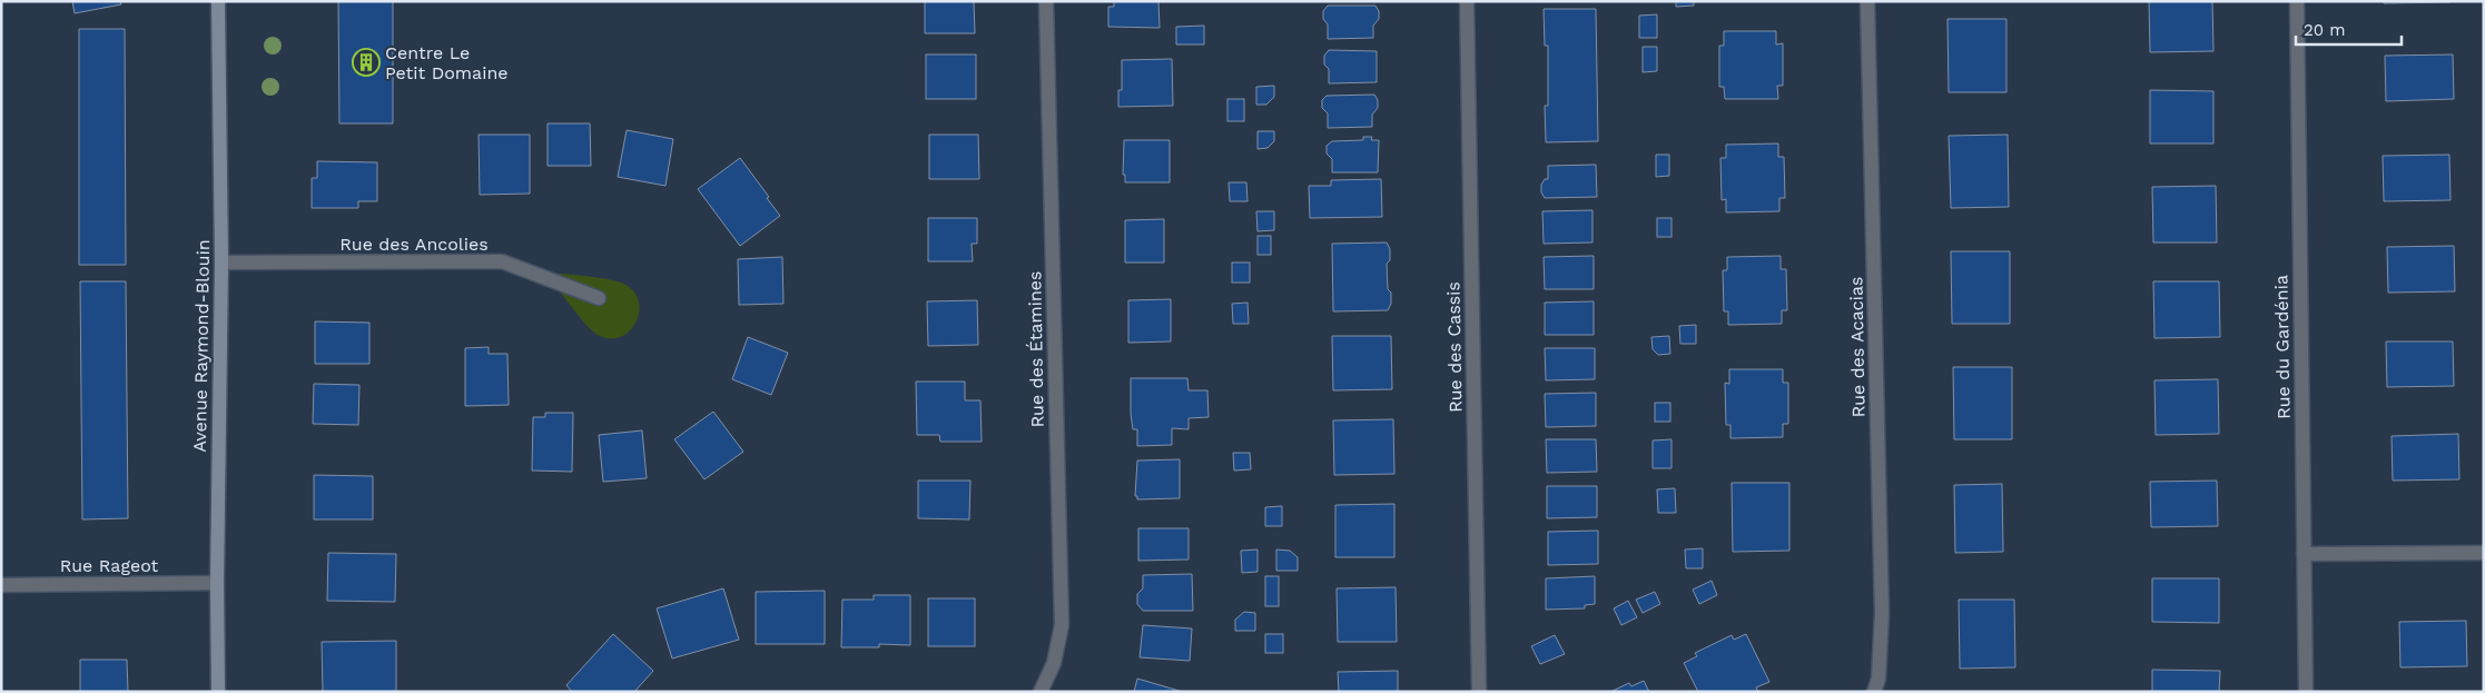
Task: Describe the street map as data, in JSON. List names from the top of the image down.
{
  "streets": {
    "street": [
      "Rue des Ancolies",
      "Avenue Raymond-Blouin",
      "Rue des Cassis",
      "Rue des Acacias",
      "Rue du Gardénia",
      "Rue des Étamines",
      "Rue Rageot"
    ]
  },
  "crossings": [
    ["Rue des Ancolies", "Avenue Raymond-Blouin"],
    ["Avenue Raymond-Blouin", "Rue Rageot"]
  ],
  "places": {
    "building": ["Centre Le Petit Domaine"]
  },
  "scale_bar": "20 m"
}
